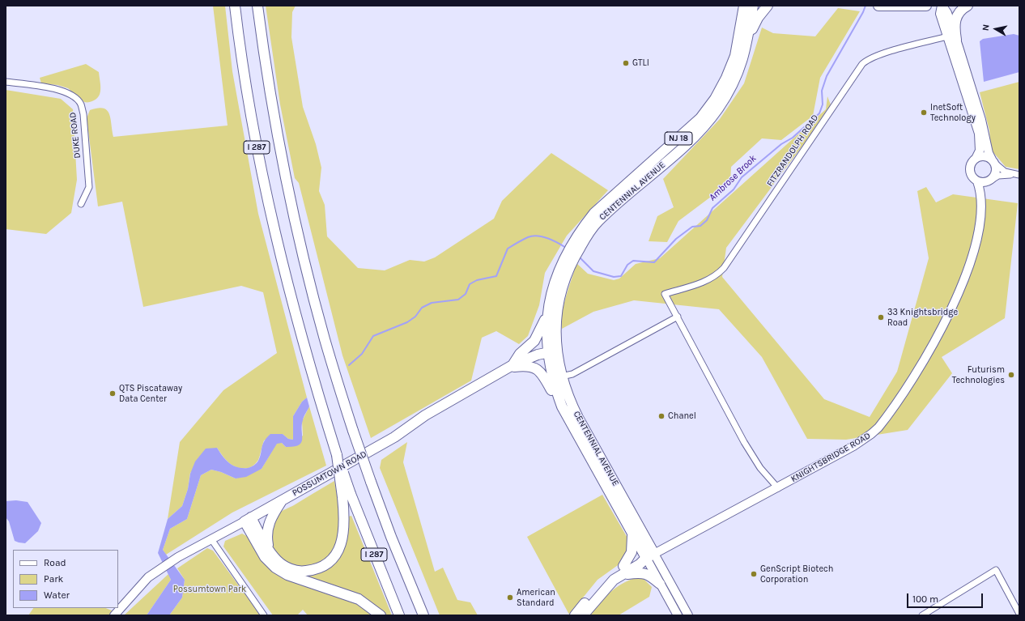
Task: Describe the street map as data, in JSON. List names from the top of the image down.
{
  "streets": {
    "highway": [
      "NJ 18",
      "I 287",
      "CENTENNIAL AVENUE",
      "POSSUMTOWN ROAD"
    ],
    "street": ["DUKE ROAD", "FITZRANDOLPH ROAD", "KNIGHTSBRIDGE ROAD"]
  },
  "crossings": [
    ["NJ 18", "CENTENNIAL AVENUE"],
    ["CENTENNIAL AVENUE", "KNIGHTSBRIDGE ROAD"],
    ["CENTENNIAL AVENUE", "POSSUMTOWN ROAD"]
  ],
  "water": ["Ambrose Brook"],
  "parks": ["Possumtown Park"],
  "places": [
    "GTLI",
    "InetSoft Technology",
    "33 Knightsbridge Road",
    "Futurism Technologies",
    "QTS Piscataway Data Center",
    "Chanel",
    "GenScript Biotech Corporation",
    "American Standard"
  ],
  "legend": ["Road", "Park", "Water"],
  "scale_bar": "100 m",
  "north": "left"
}
